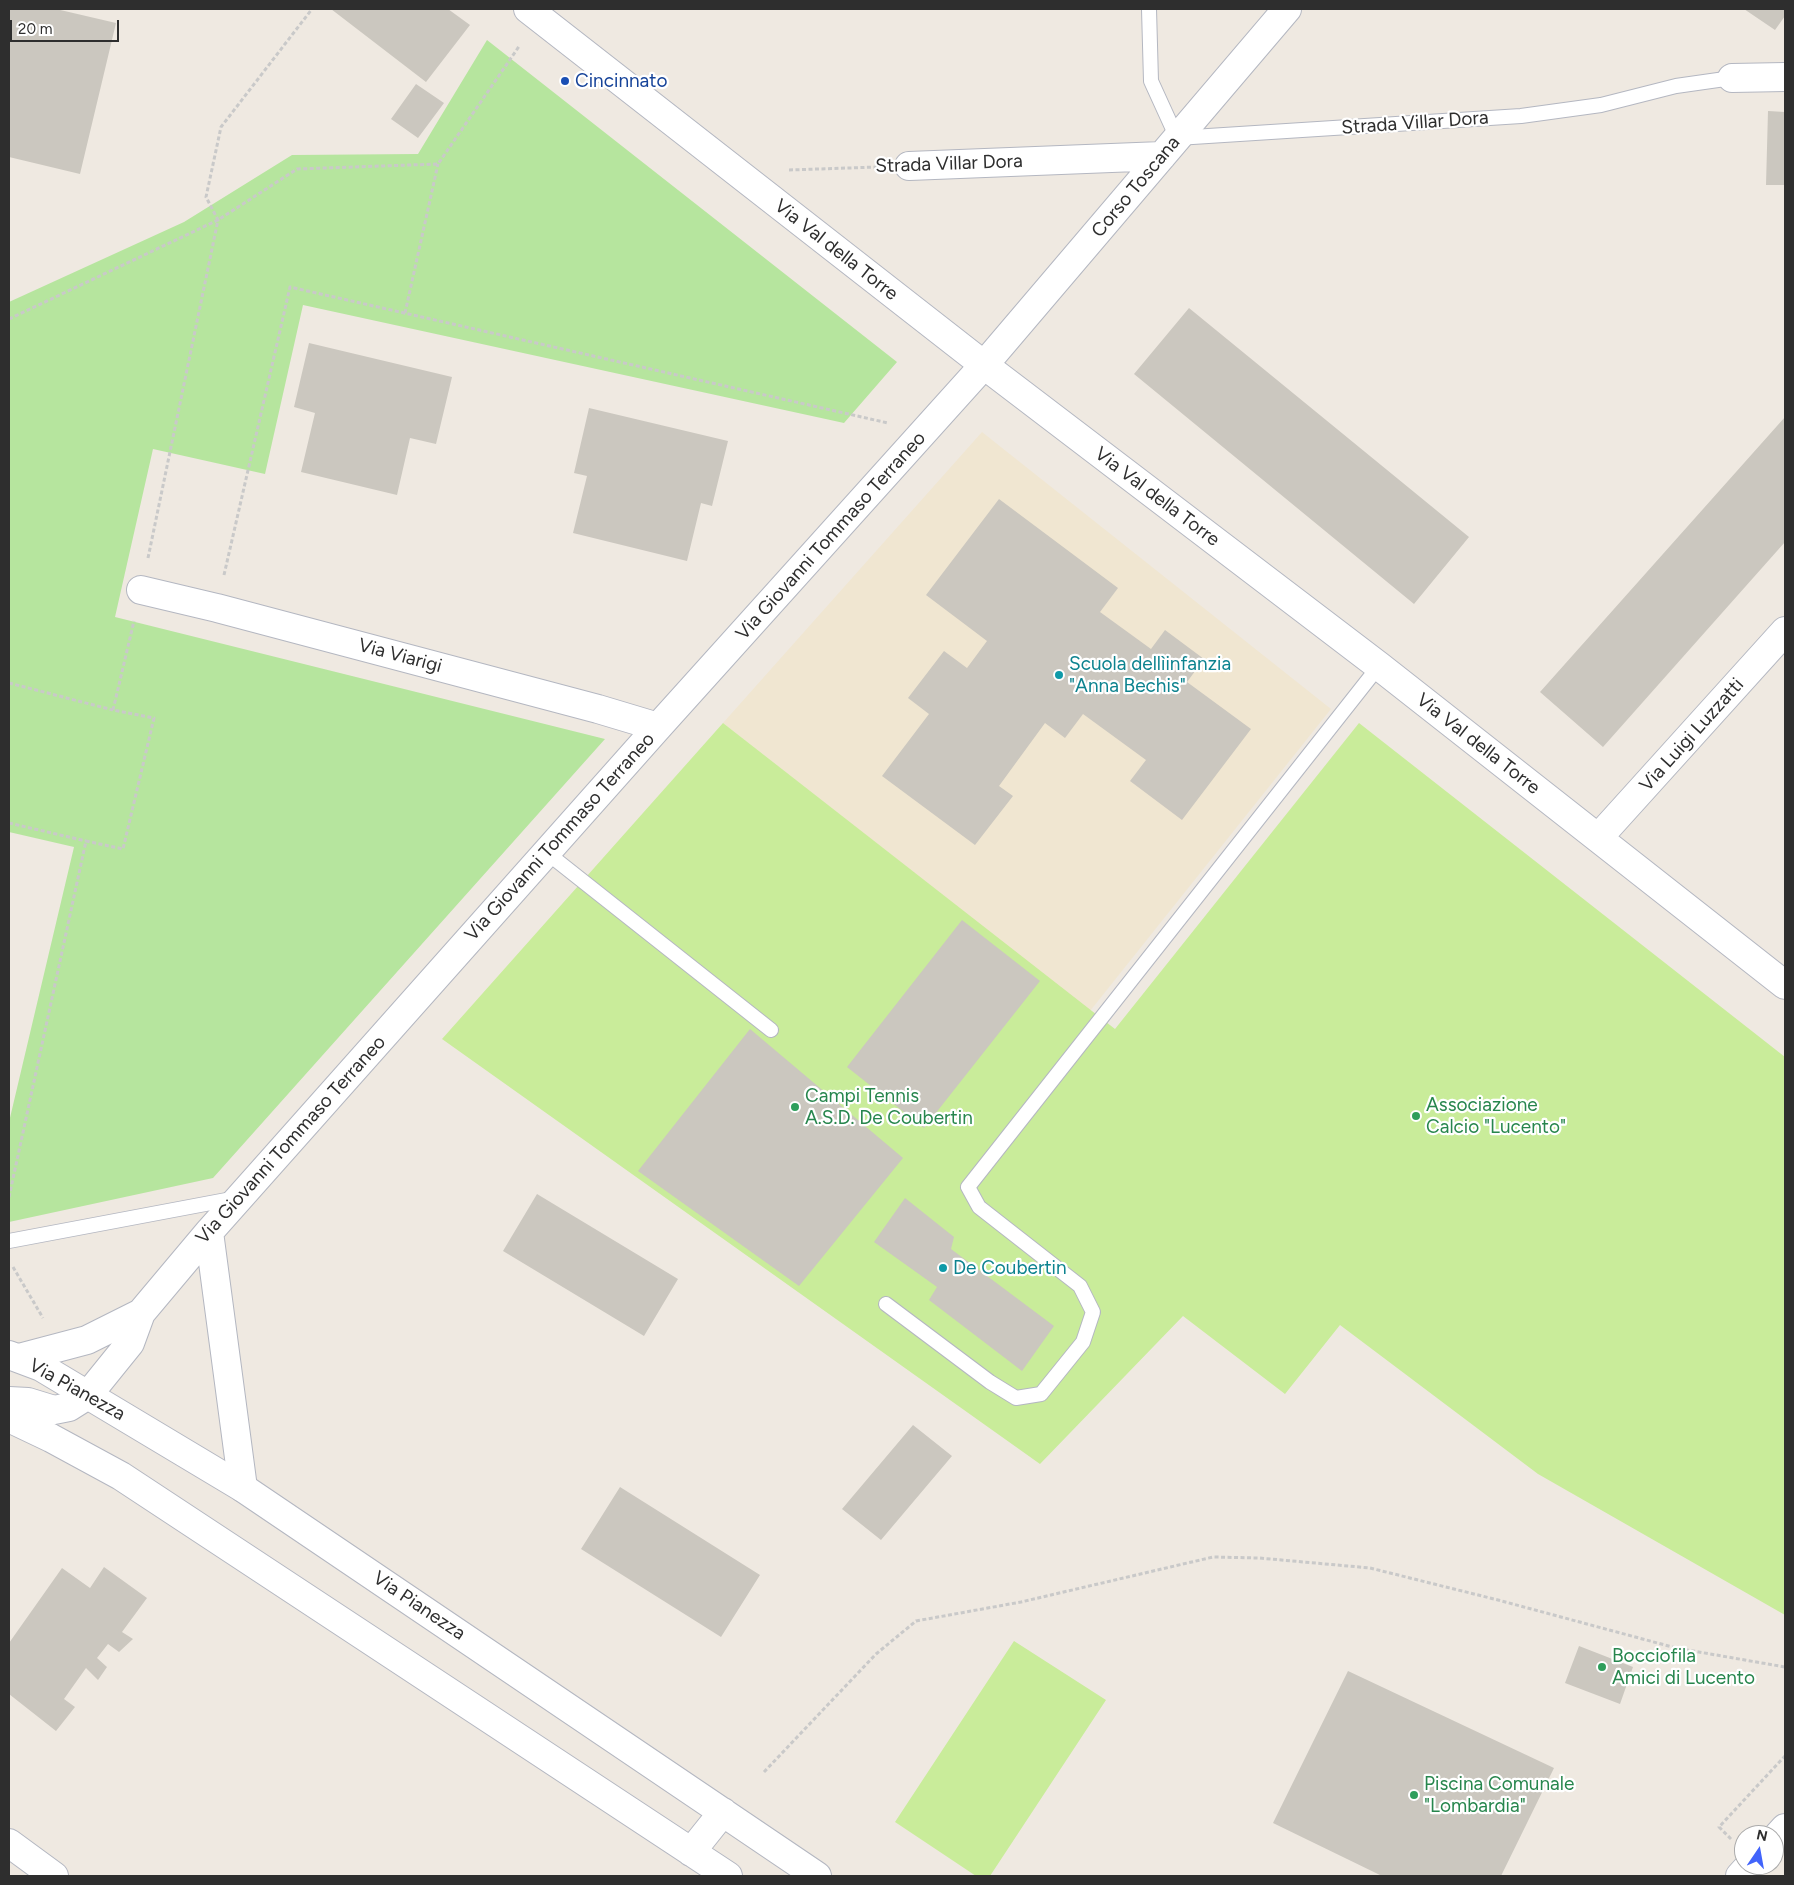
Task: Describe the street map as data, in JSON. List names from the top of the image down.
{
  "streets": {
    "street": [
      "Strada Villar Dora",
      "Corso Toscana",
      "Via Val della Torre",
      "Via Giovanni Tommaso Terraneo",
      "Via Viarigi",
      "Via Luigi Luzzatti",
      "Via Pianezza"
    ]
  },
  "crossings": [
    ["Strada Villar Dora", "Corso Toscana"],
    ["Strada Villar Dora", "Via Val della Torre"],
    ["Corso Toscana", "Via Val della Torre"],
    ["Corso Toscana", "Via Giovanni Tommaso Terraneo"],
    ["Via Val della Torre", "Via Giovanni Tommaso Terraneo"],
    ["Via Val della Torre", "Via Luigi Luzzatti"],
    ["Via Giovanni Tommaso Terraneo", "Via Viarigi"],
    ["Via Giovanni Tommaso Terraneo", "Via Pianezza"]
  ],
  "places": [
    "Cincinnato",
    "Scuola dellìinfanzia \"Anna Bechis\"",
    "Campi Tennis A.S.D. De Coubertin",
    "Associazione Calcio \"Lucento\"",
    "De Coubertin",
    "Bocciofila Amici di Lucento",
    "Piscina Comunale \"Lombardia\""
  ],
  "scale_bar": "20 m",
  "north": "top"
}
